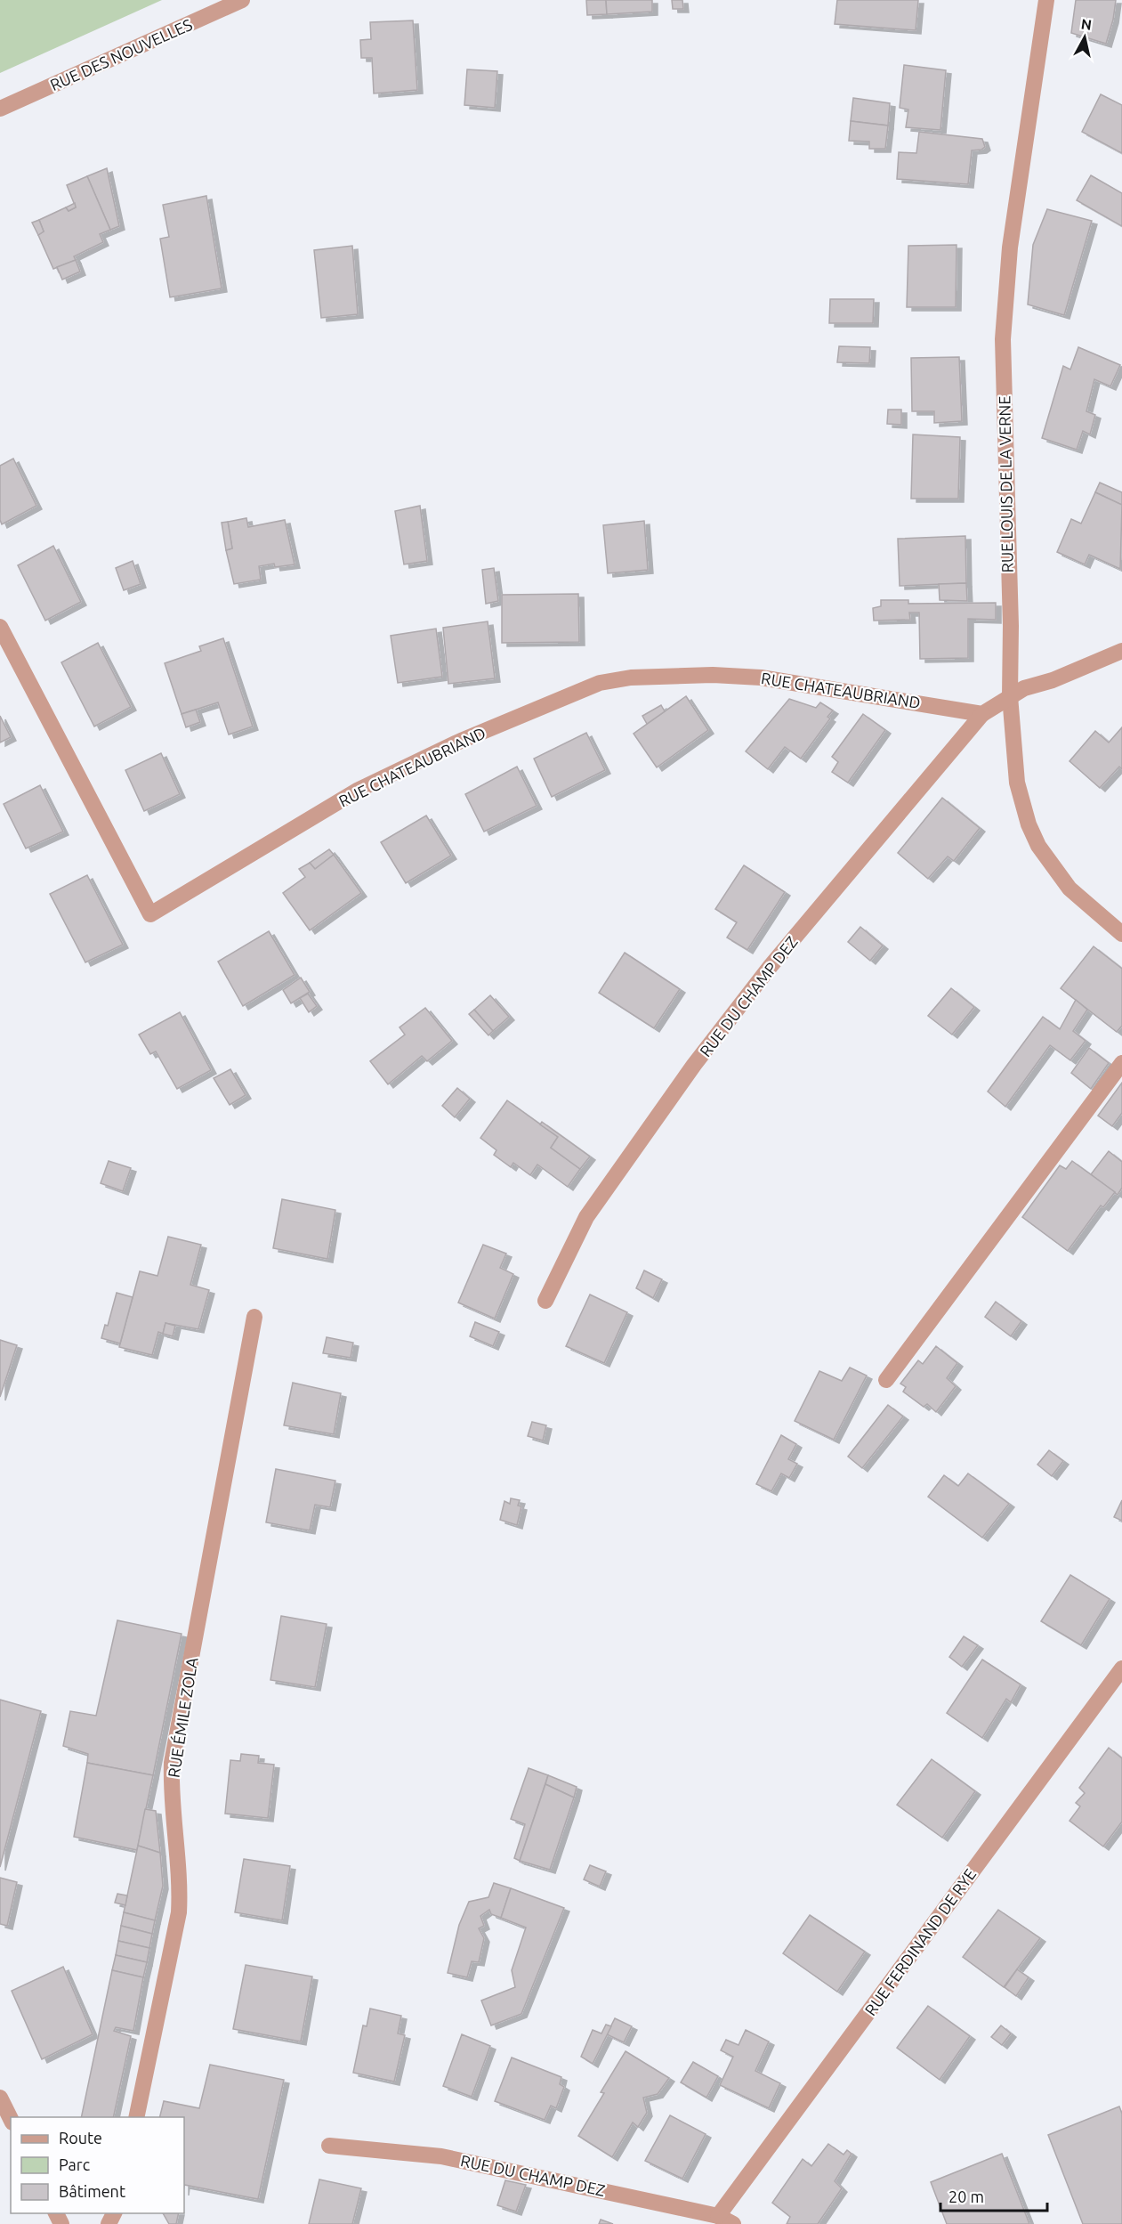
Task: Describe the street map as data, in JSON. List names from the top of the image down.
{
  "streets": {
    "street": [
      "RUE DES NOUVELLES",
      "RUE LOUIS DE LA VERNE",
      "RUE CHATEAUBRIAND",
      "RUE DU CHAMP DEZ",
      "RUE ÉMILE ZOLA",
      "RUE FERDINAND DE RYE"
    ]
  },
  "crossings": [
    ["RUE CHATEAUBRIAND", "RUE DU CHAMP DEZ"],
    ["RUE DU CHAMP DEZ", "RUE FERDINAND DE RYE"]
  ],
  "legend": ["Route", "Parc", "Bâtiment"],
  "scale_bar": "20 m",
  "north": "top"
}
